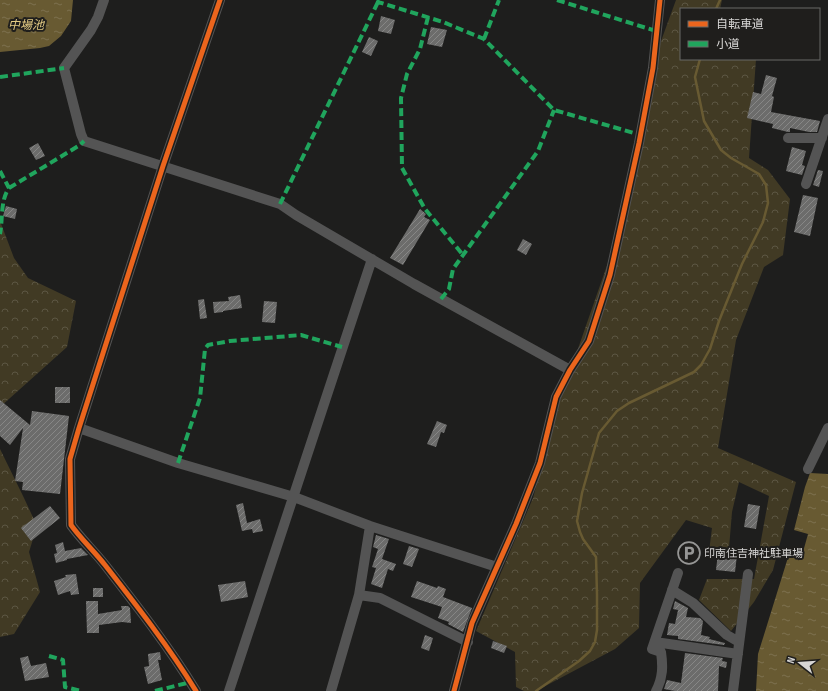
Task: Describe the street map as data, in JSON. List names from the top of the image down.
{
  "water": ["中場池"],
  "places": {
    "parking": ["印南住吉神社駐車場"]
  },
  "legend": ["自転車道", "小道"],
  "north": "left"
}
